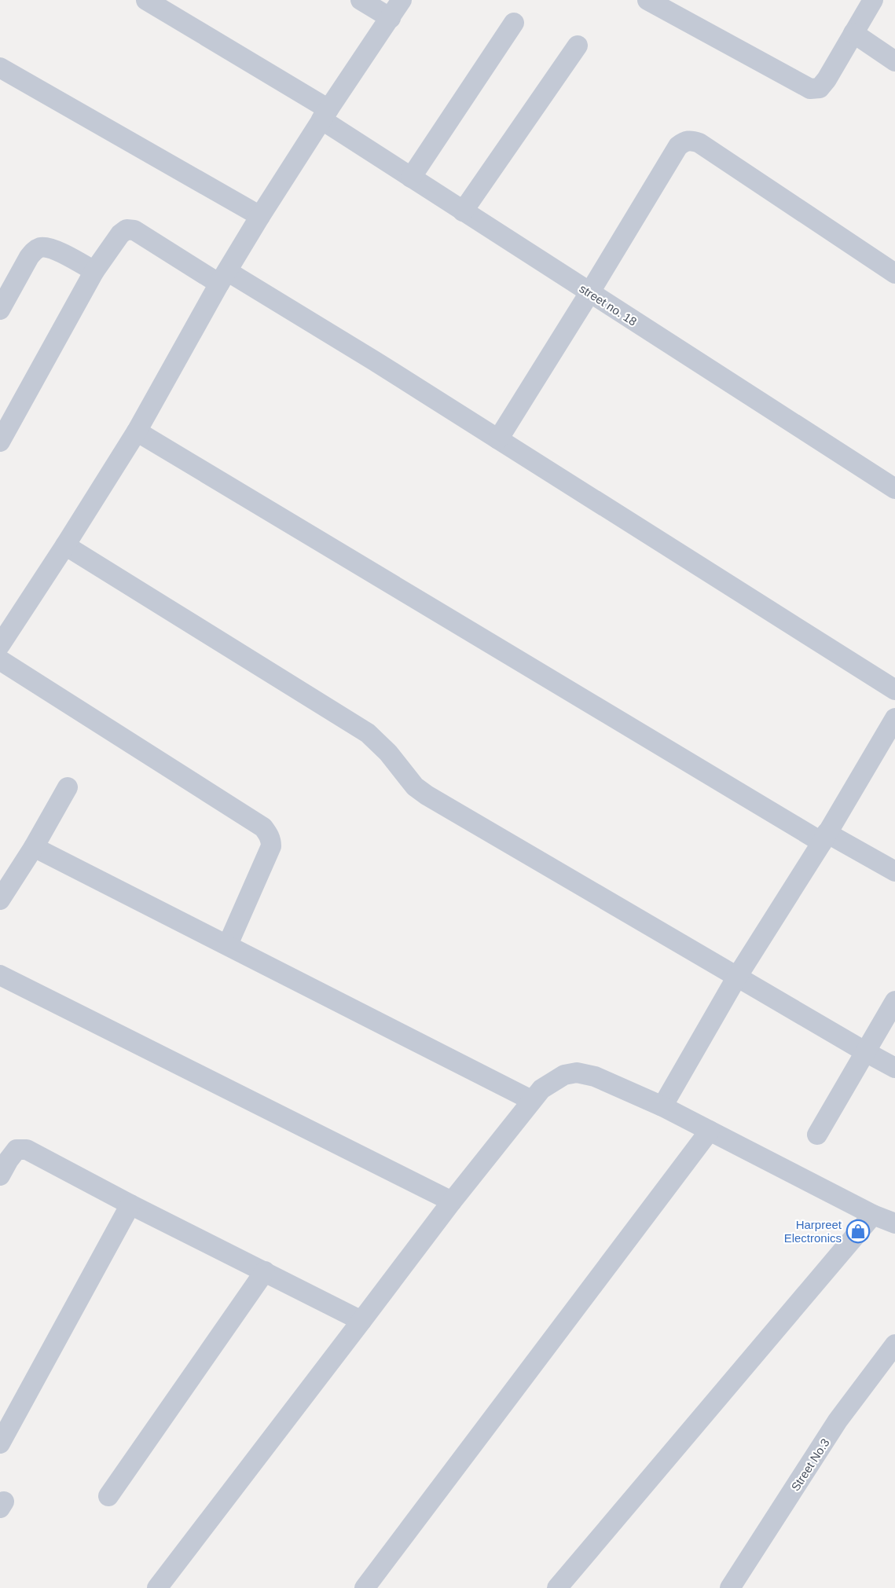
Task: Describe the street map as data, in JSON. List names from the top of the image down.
{
  "streets": {
    "street": ["street no. 18", "Street No.3"]
  },
  "places": {
    "shop": ["Harpreet Electronics"]
  }
}
